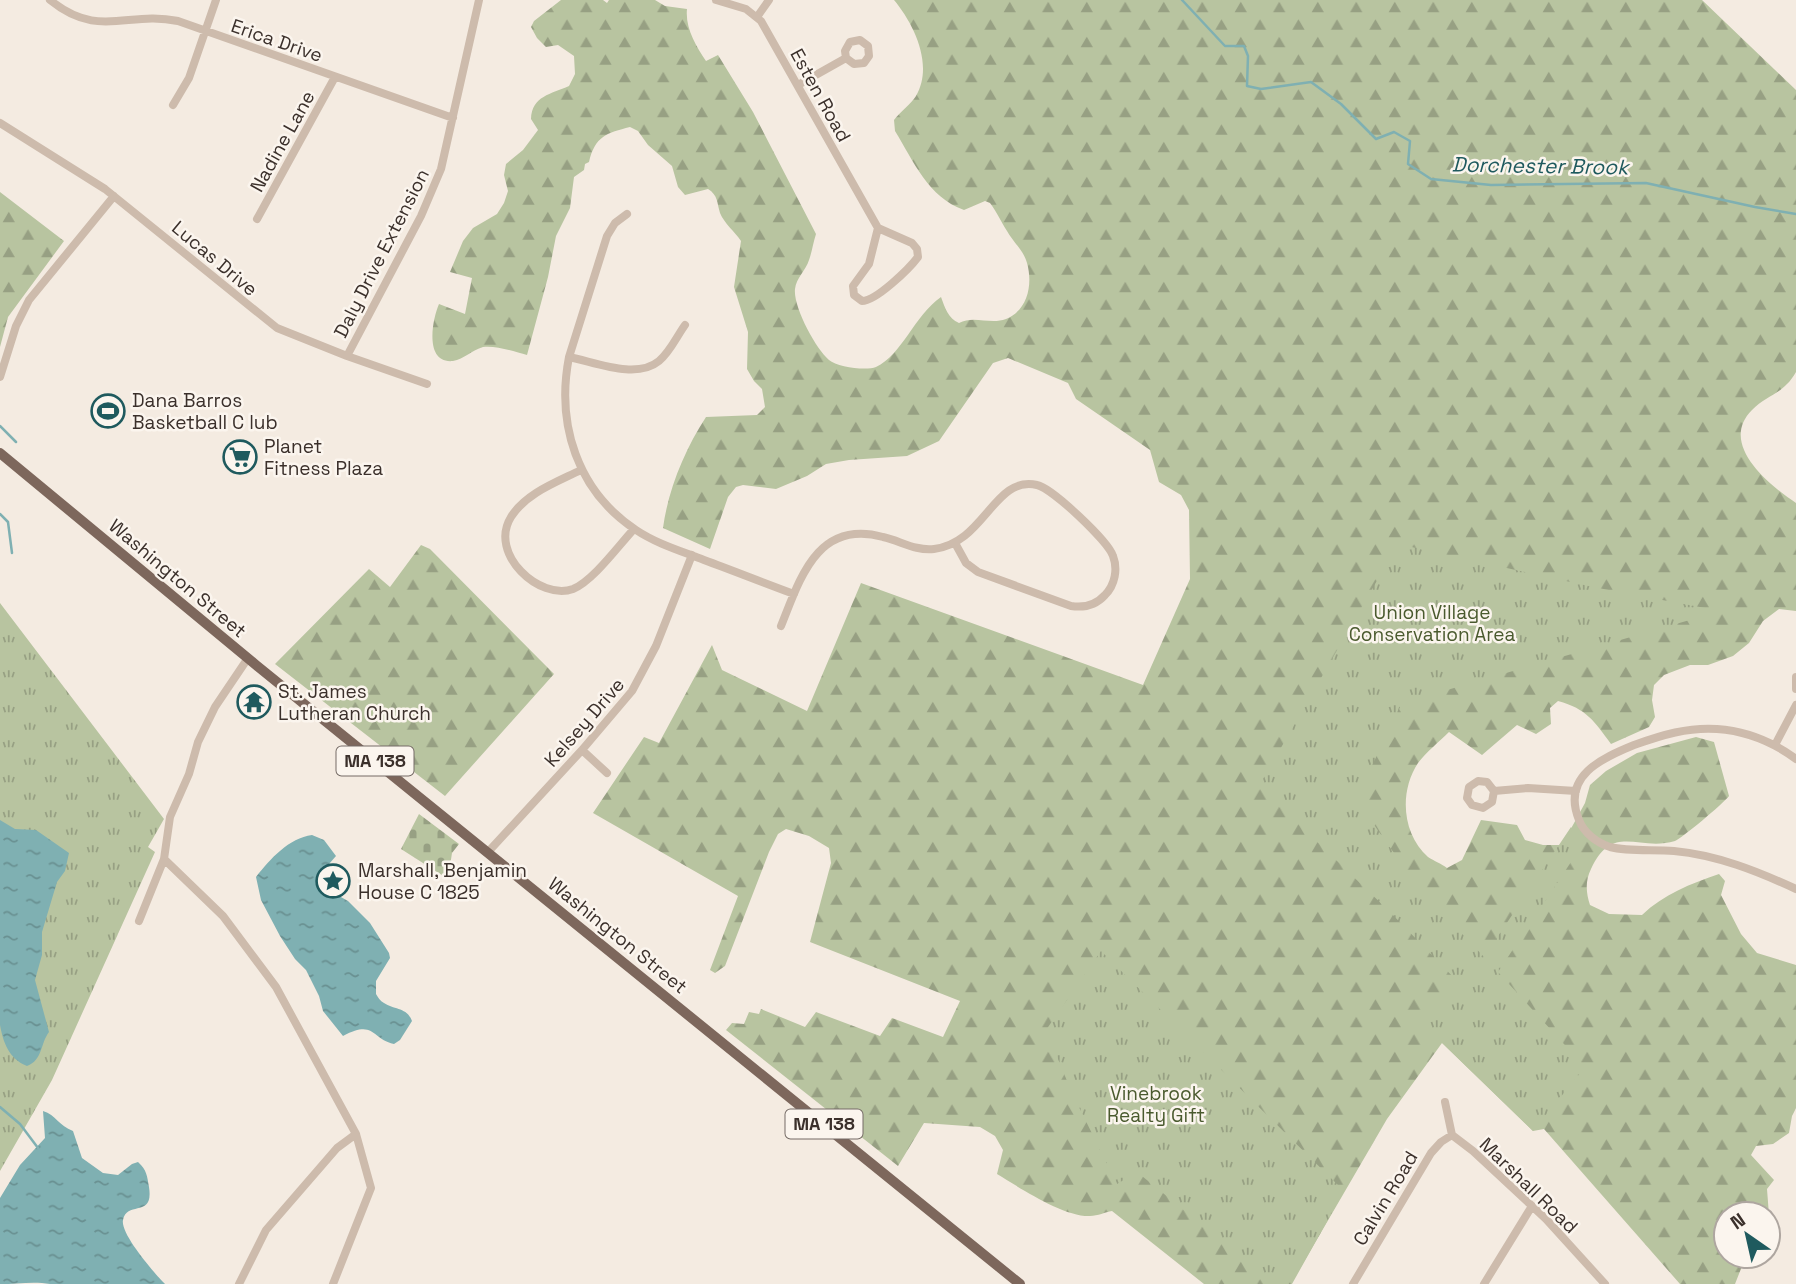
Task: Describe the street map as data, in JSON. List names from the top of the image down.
{
  "streets": {
    "main road": ["Washington Street", "MA 138"],
    "street": [
      "Erica Drive",
      "Esten Road",
      "Nadine Lane",
      "Daly Drive Extension",
      "Lucas Drive",
      "Kelsey Drive",
      "Marshall Road",
      "Calvin Road"
    ]
  },
  "crossings": [
    ["Erica Drive", "Nadine Lane"],
    ["Erica Drive", "Daly Drive Extension"],
    ["Daly Drive Extension", "Lucas Drive"],
    ["Washington Street", "Kelsey Drive"],
    ["Marshall Road", "Calvin Road"]
  ],
  "water": ["Dorchester Brook"],
  "parks": ["Union Village Conservation Area", "Vinebrook Realty Gift"],
  "places": {
    "sports": ["Dana Barros Basketball C lub"],
    "supermarket": ["Planet Fitness Plaza"],
    "temple": ["St. James Lutheran Church"],
    "place": ["Marshall, Benjamin House C 1825"]
  },
  "north": "top left"
}
